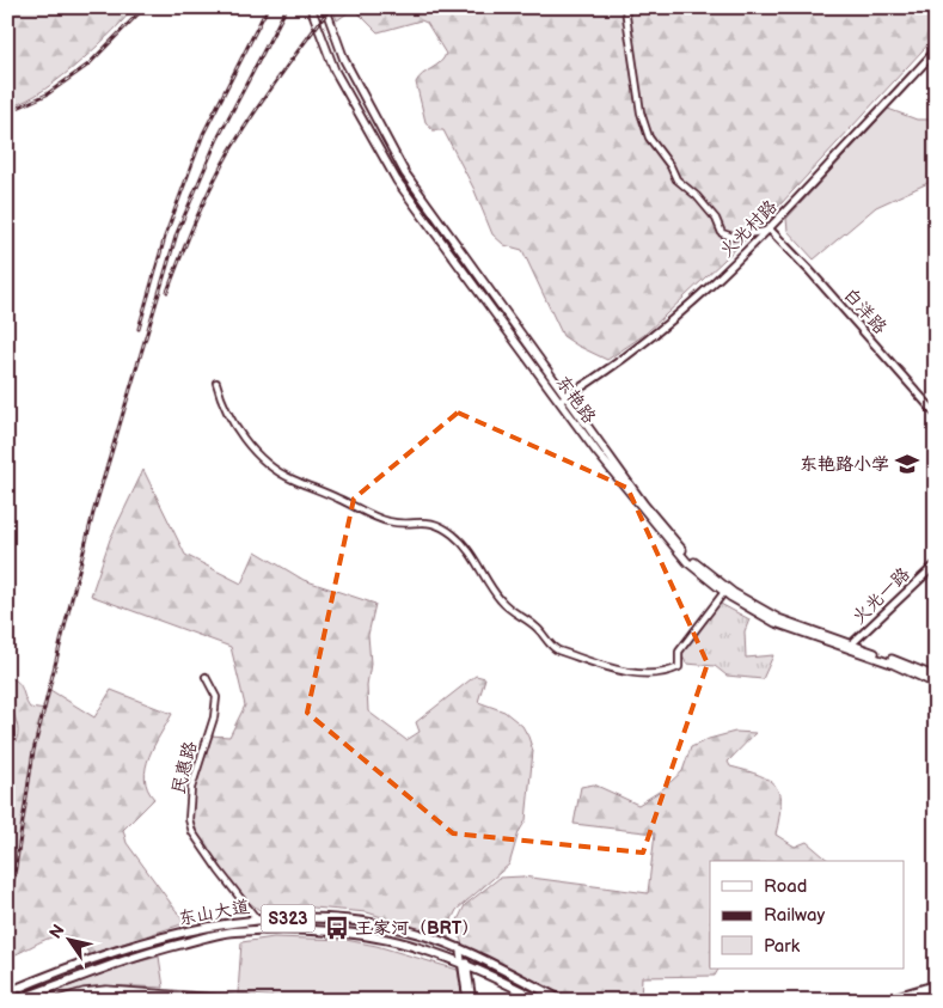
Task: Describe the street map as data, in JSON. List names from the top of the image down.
{
  "streets": {
    "main road": ["东艳路", "东山大道", "S323"],
    "street": [
      "火光村路",
      "白洋路",
      "火光一路",
      "民惠路"
    ]
  },
  "crossings": [
    ["火光村路", "白洋路"],
    ["火光村路", "东艳路"],
    ["东艳路", "火光一路"],
    ["民惠路", "东山大道"]
  ],
  "places": {
    "school or university": ["东艳路小学"],
    "bus stop": ["王家河（BRT）"]
  },
  "legend": ["Road", "Railway", "Park"],
  "north": "top left"
}
